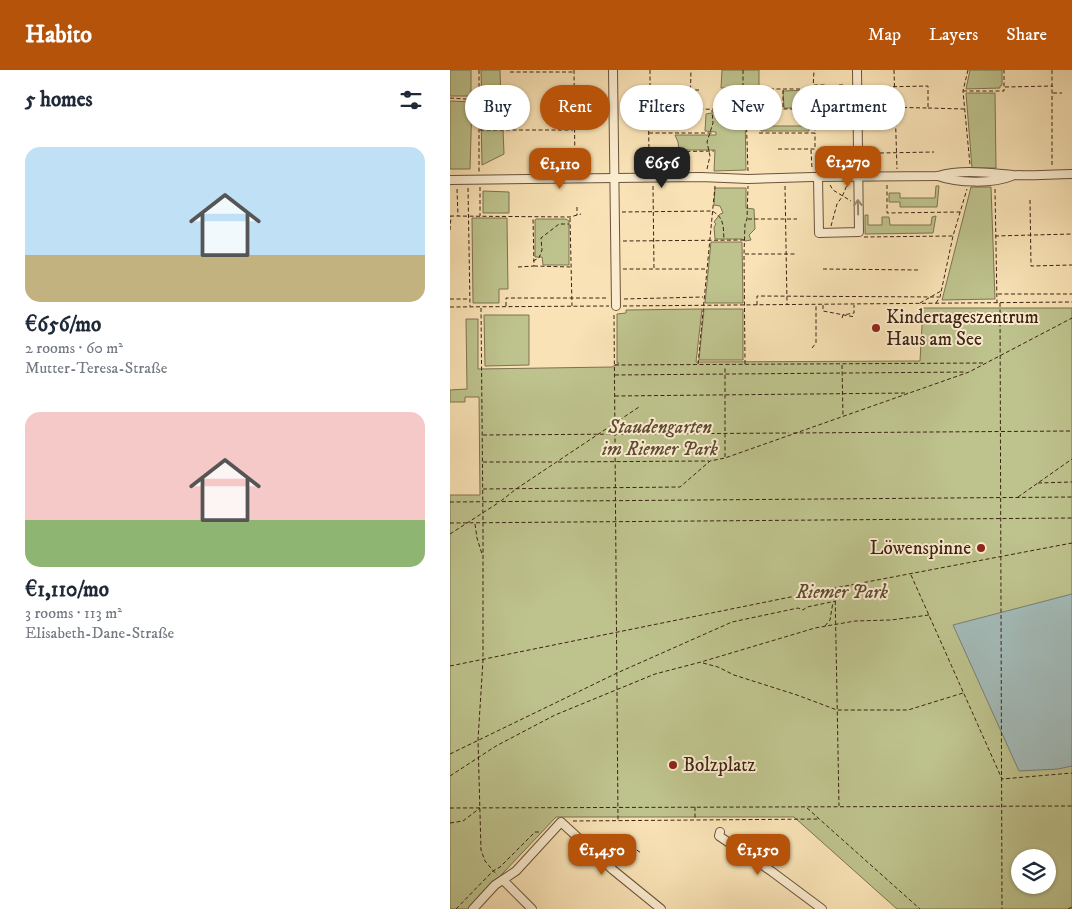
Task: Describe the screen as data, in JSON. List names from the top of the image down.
{
  "parks": ["Staudengarten im Riemer Park", "Riemer Park"],
  "places": ["Kindertageszentrum Haus am See", "Löwenspinne", "Bolzplatz"],
  "page": {
    "header": "Habito",
    "nav": ["Map", "Layers", "Share"],
    "heading": "5 homes",
    "chip": [
      "Buy",
      "Rent",
      "Filters",
      "New",
      "Apartment"
    ],
    "list": [
      {
        "name": "€656/mo",
        "note": "2 rooms · 60 m² · Mutter-Teresa-Straße"
      },
      {
        "name": "€1,110/mo",
        "note": "3 rooms · 113 m² · Elisabeth-Dane-Straße"
      }
    ],
    "price": [
      "€1,270",
      "€656",
      "€1,110",
      "€1,450",
      "€1,150"
    ]
  }
}
